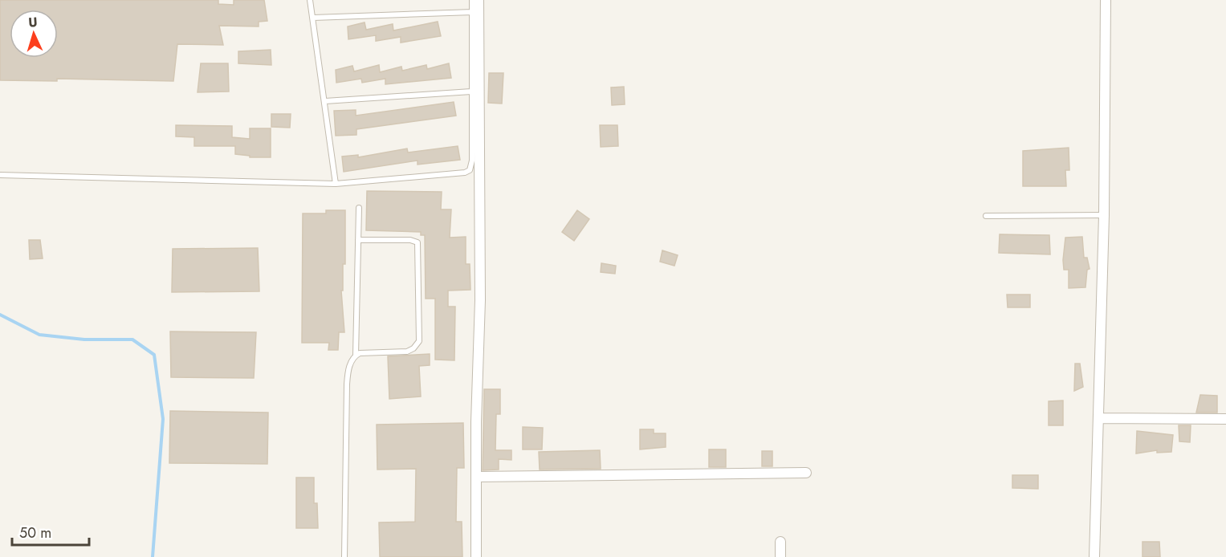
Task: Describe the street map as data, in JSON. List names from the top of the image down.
{
  "scale_bar": "50 m",
  "north": "top"
}
